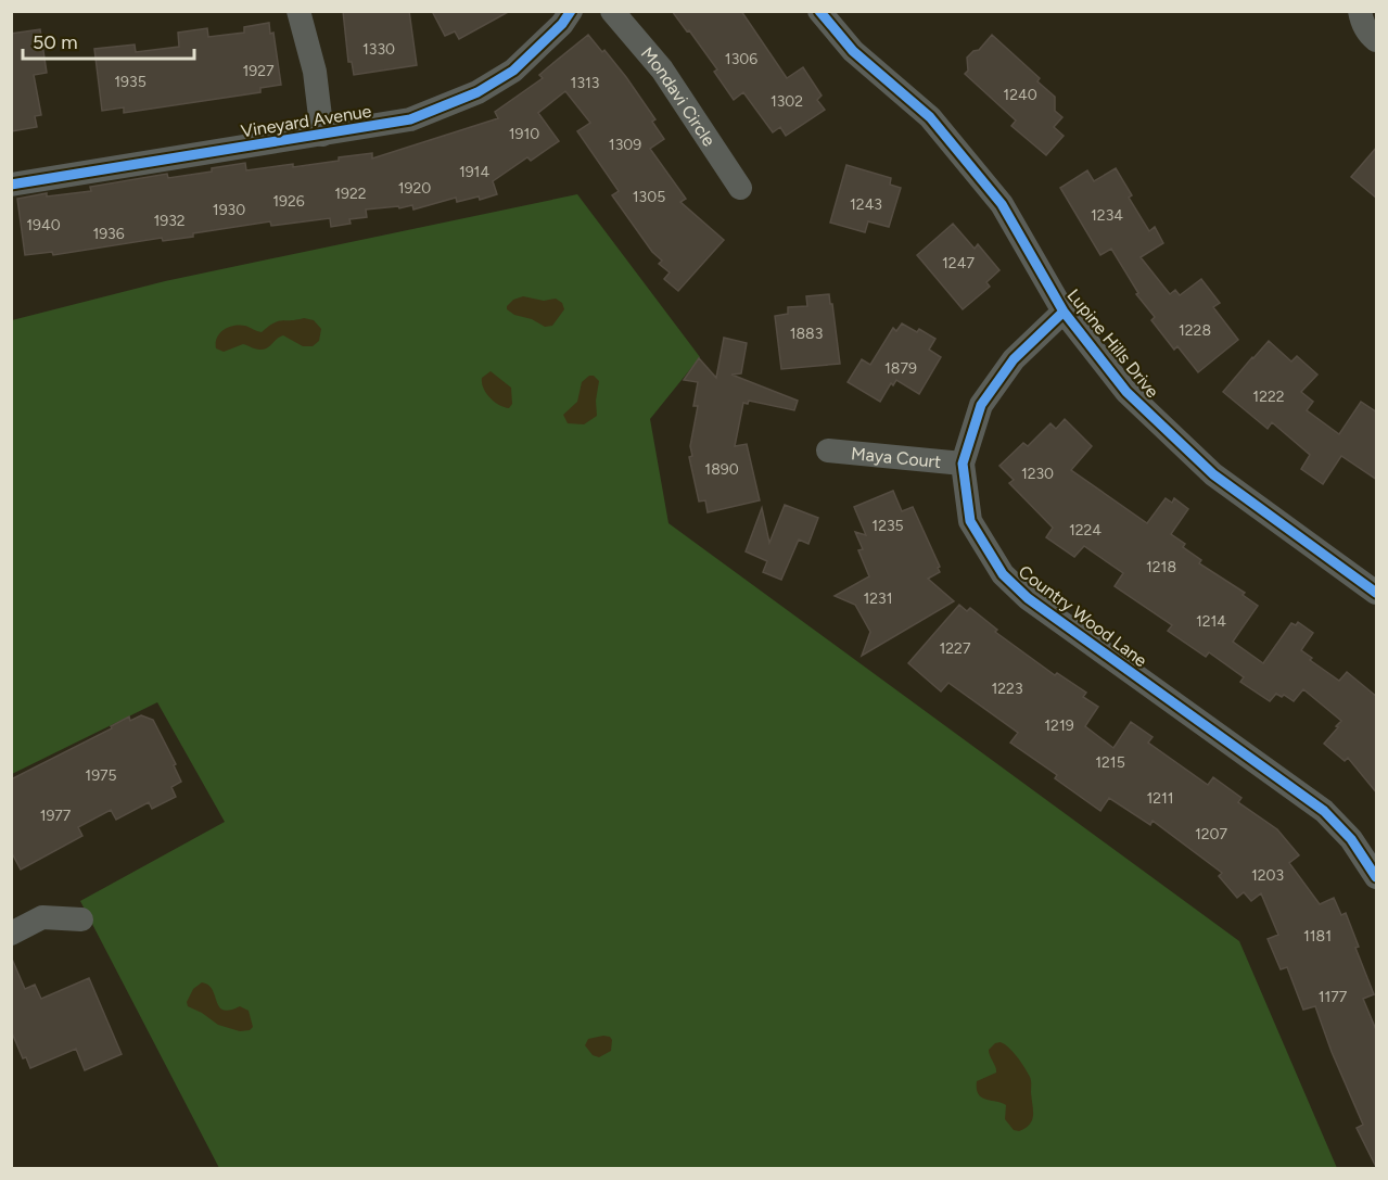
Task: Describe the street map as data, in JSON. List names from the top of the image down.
{
  "streets": {
    "street": [
      "Mondavi Circle",
      "Vineyard Avenue",
      "Lupine Hills Drive",
      "Maya Court",
      "Country Wood Lane"
    ]
  },
  "crossings": [
    ["Lupine Hills Drive", "Country Wood Lane"],
    ["Maya Court", "Country Wood Lane"]
  ],
  "house_numbers": [
    "1330",
    "1306",
    "1927",
    "1935",
    "1313",
    "1240",
    "1302",
    "1910",
    "1309",
    "1914",
    "1920",
    "1922",
    "1305",
    "1926",
    "1243",
    "1930",
    "1234",
    "1932",
    "1940",
    "1936",
    "1247",
    "1228",
    "1883",
    "1879",
    "1222",
    "1890",
    "1230",
    "1235",
    "1224",
    "1218",
    "1231",
    "1214",
    "1227",
    "1223",
    "1219",
    "1215",
    "1975",
    "1211",
    "1977",
    "1207",
    "1203",
    "1181",
    "1177"
  ],
  "scale_bar": "50 m"
}
